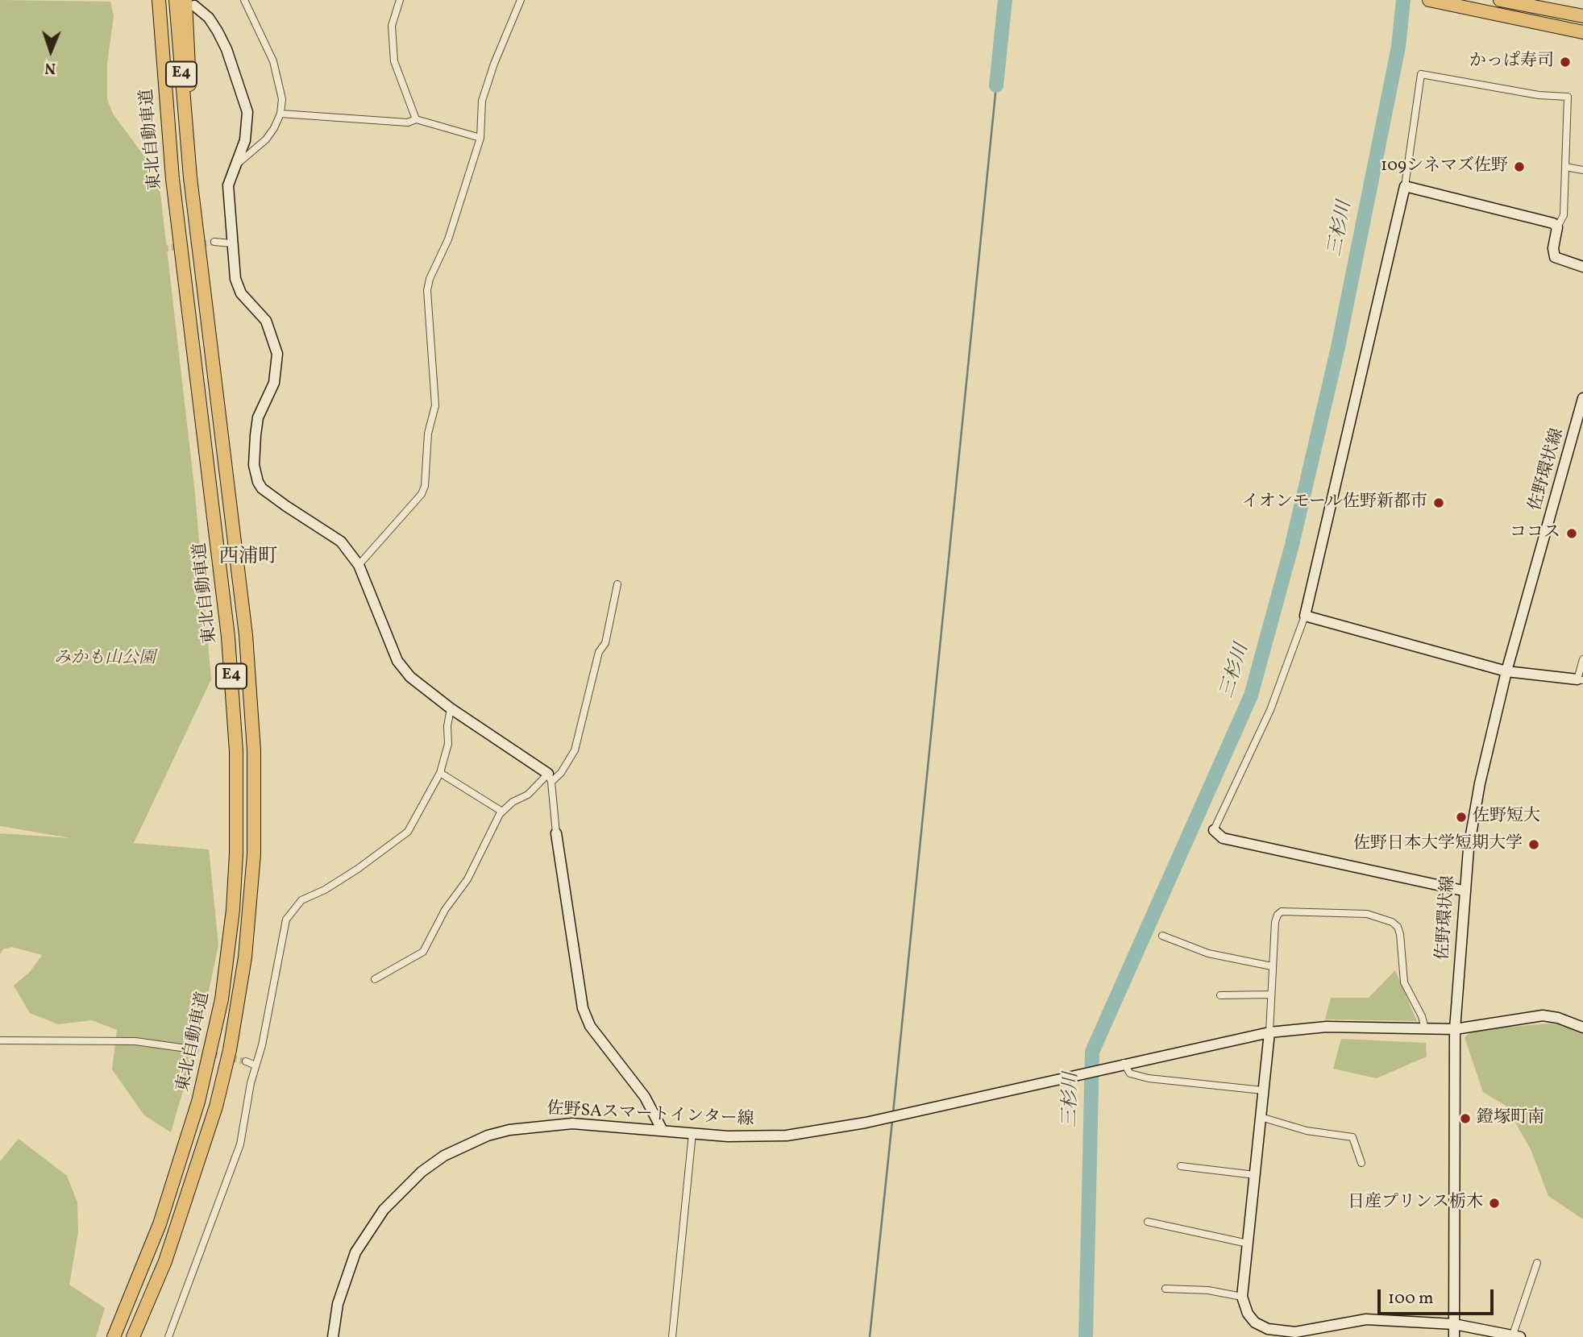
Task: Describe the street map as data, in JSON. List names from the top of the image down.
{
  "streets": {
    "highway": ["E4", "東北自動車道"],
    "street": ["佐野環状線", "佐野SAスマートインター線"]
  },
  "districts": ["西浦町"],
  "water": ["三杉川"],
  "parks": ["みかも山公園"],
  "places": [
    "かっぱ寿司",
    "109シネマズ佐野",
    "イオンモール佐野新都市",
    "ココス",
    "佐野短大",
    "佐野日本大学短期大学",
    "鐙塚町南",
    "日産プリンス栃木"
  ],
  "scale_bar": "100 m",
  "north": "bottom"
}
